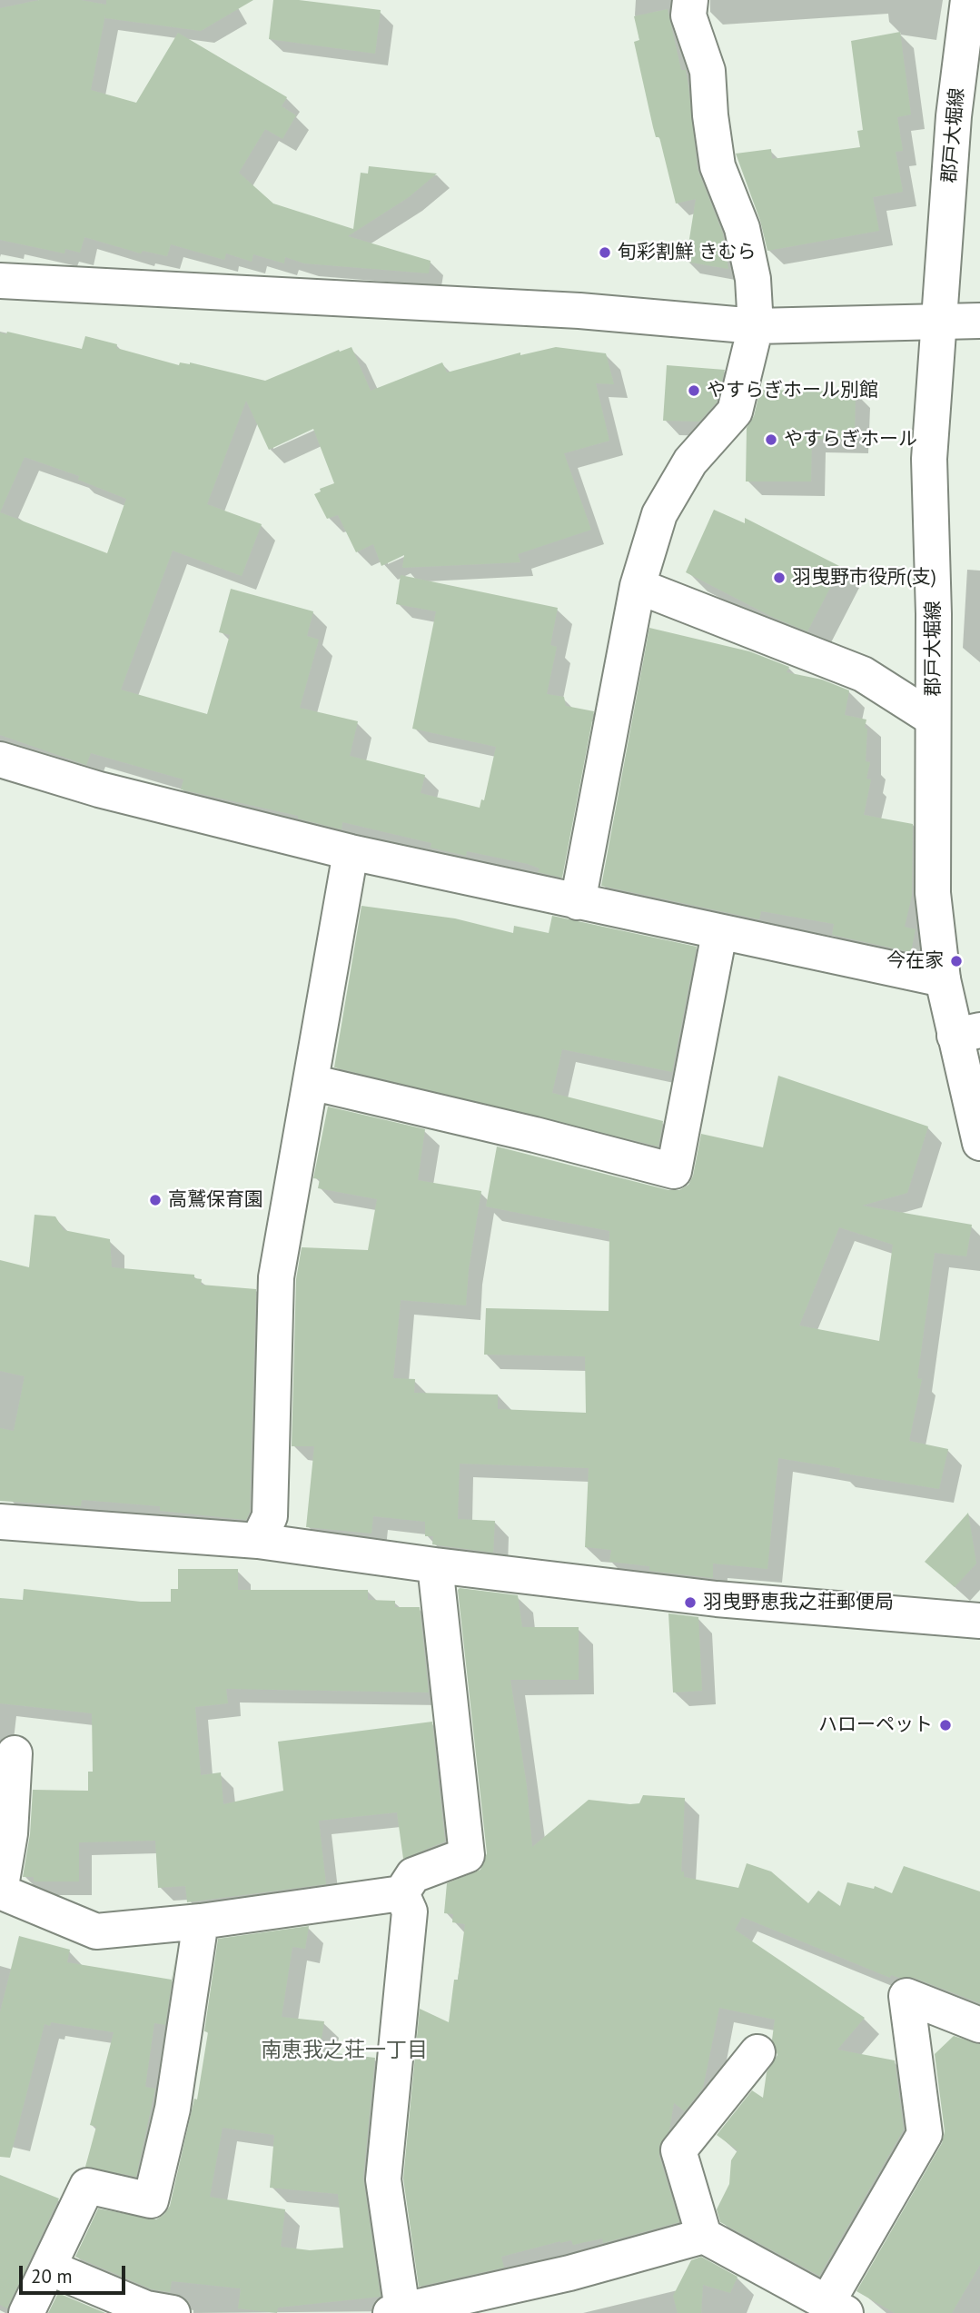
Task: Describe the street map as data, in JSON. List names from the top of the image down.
{
  "streets": {
    "street": ["郡戸大堀線"]
  },
  "districts": ["南恵我之荘一丁目"],
  "places": [
    "旬彩割鮮 きむら",
    "やすらぎホール別館",
    "やすらぎホール",
    "羽曳野市役所(支)",
    "今在家",
    "高鷲保育園",
    "羽曳野恵我之荘郵便局",
    "ハローペット"
  ],
  "scale_bar": "20 m"
}
